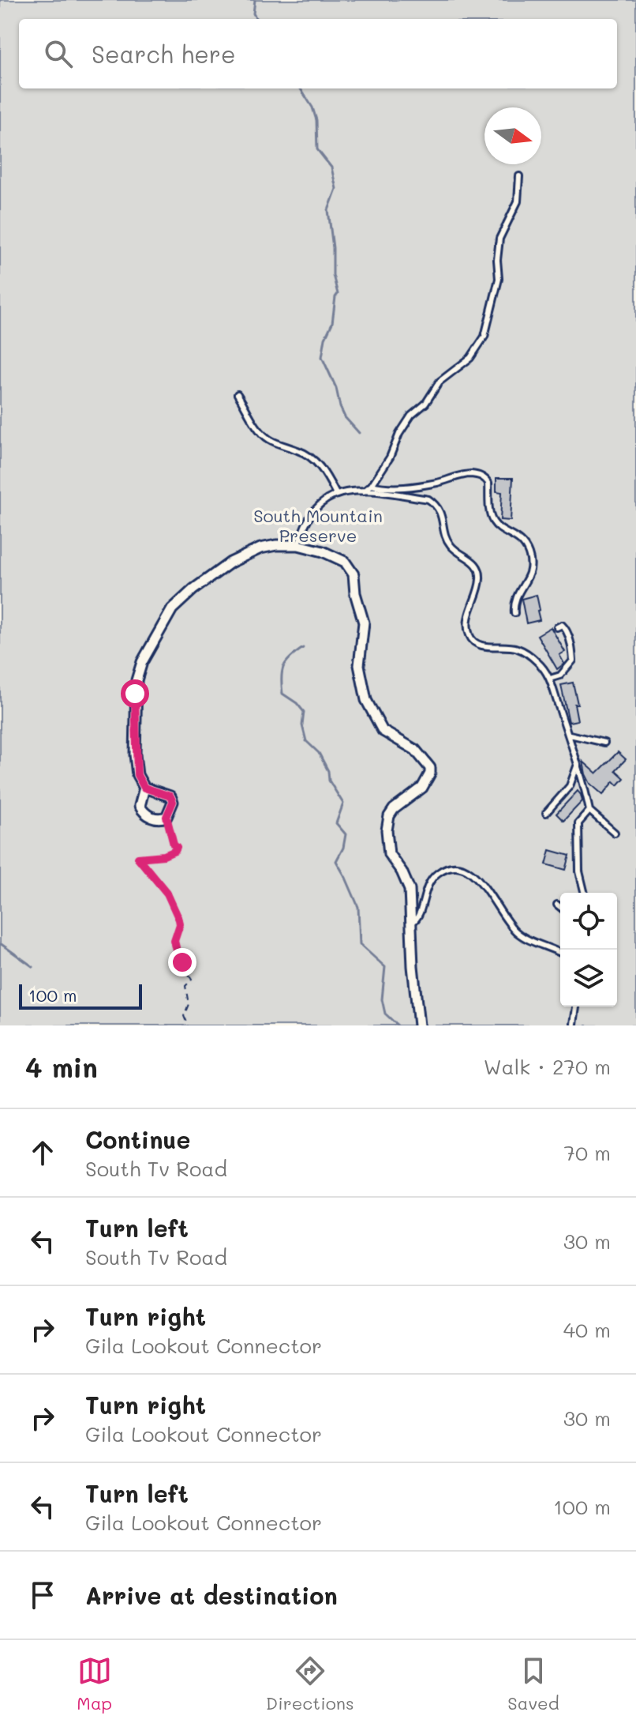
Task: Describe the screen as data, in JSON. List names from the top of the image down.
{
  "parks": ["South Mountain Preserve"],
  "scale_bar": "100 m",
  "north": "right",
  "page": {
    "search": "Search here",
    "scale": "100 m",
    "heading": ["4 min", "Walk · 270 m"],
    "list": [
      ["Continue", "South Tv Road", "70 m"],
      ["Turn left", "South Tv Road", "30 m"],
      ["Turn right", "Gila Lookout Connector", "40 m"],
      ["Turn right", "Gila Lookout Connector", "30 m"],
      ["Turn left", "Gila Lookout Connector", "100 m"],
      "Arrive at destination"
    ],
    "nav": ["Map", "Directions", "Saved"]
  }
}
